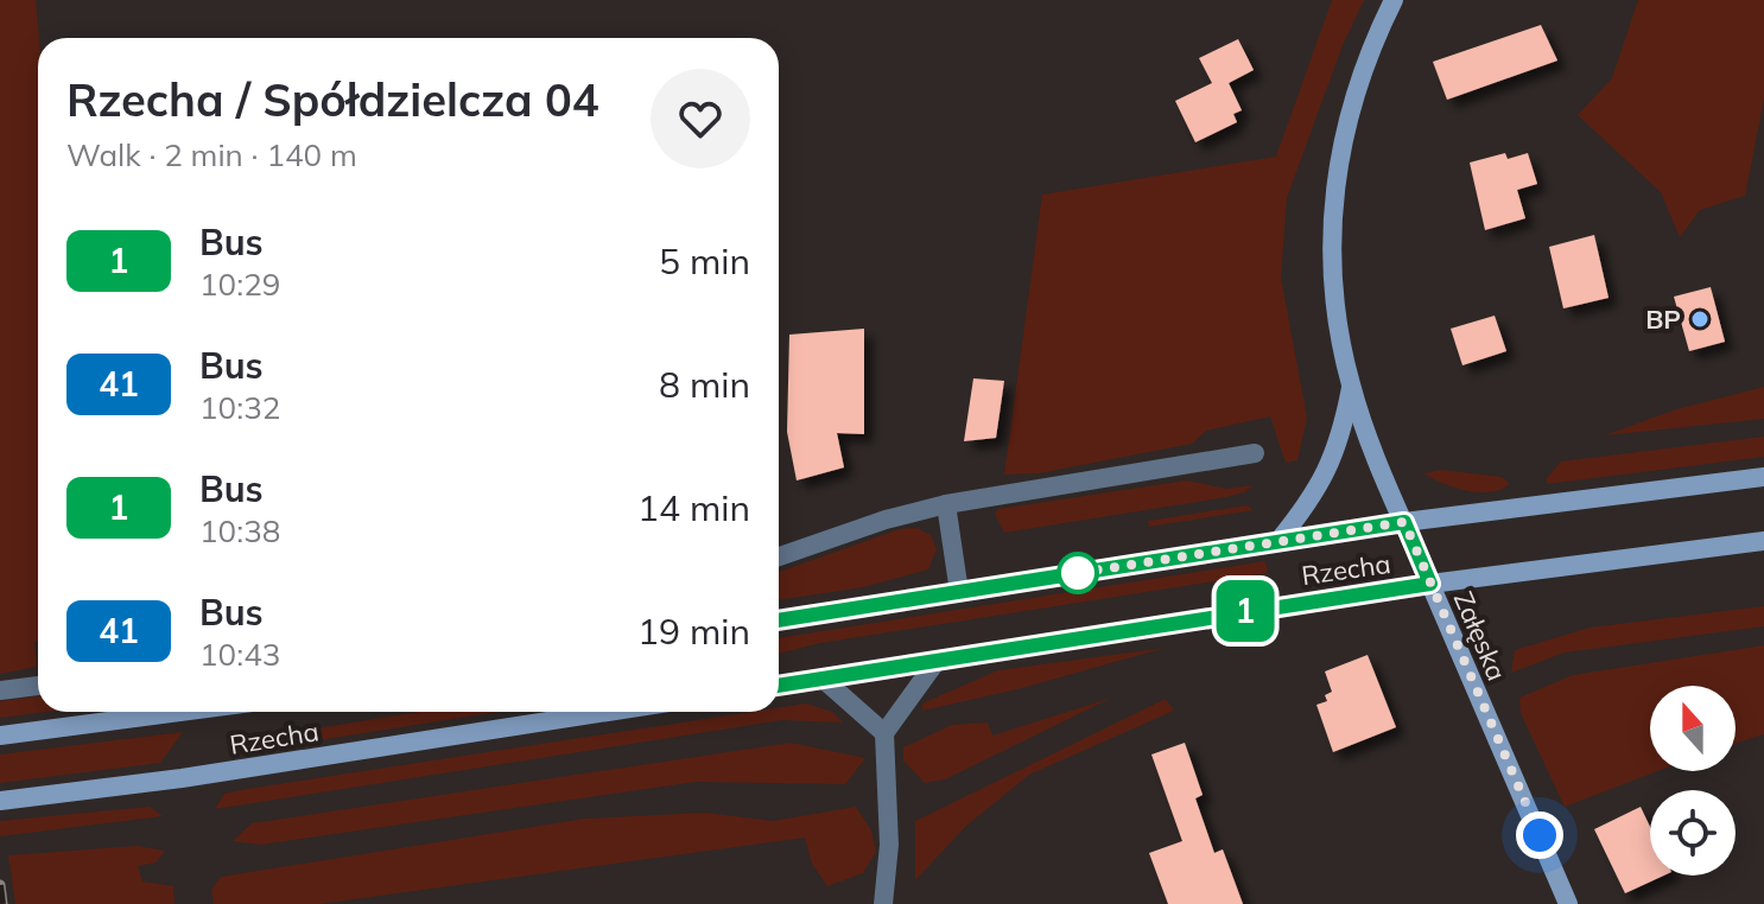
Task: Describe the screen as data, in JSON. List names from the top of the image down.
{
  "streets": {
    "main road": ["Rzecha", "Załęska"]
  },
  "crossings": [
    ["Rzecha", "Załęska"]
  ],
  "places": ["BP"],
  "lines": ["bus line 1"],
  "north": "top",
  "page": {
    "on_map": "1",
    "heading": ["Rzecha / Spółdzielcza 04", "Walk · 2 min · 140 m"],
    "list": [
      {
        "mark": "1",
        "name": "Bus",
        "note": "10:29",
        "value": "5 min"
      },
      {
        "mark": "41",
        "name": "Bus",
        "note": "10:32",
        "value": "8 min"
      },
      {
        "mark": "1",
        "name": "Bus",
        "note": "10:38",
        "value": "14 min"
      },
      {
        "mark": "41",
        "name": "Bus",
        "note": "10:43",
        "value": "19 min"
      }
    ]
  }
}
